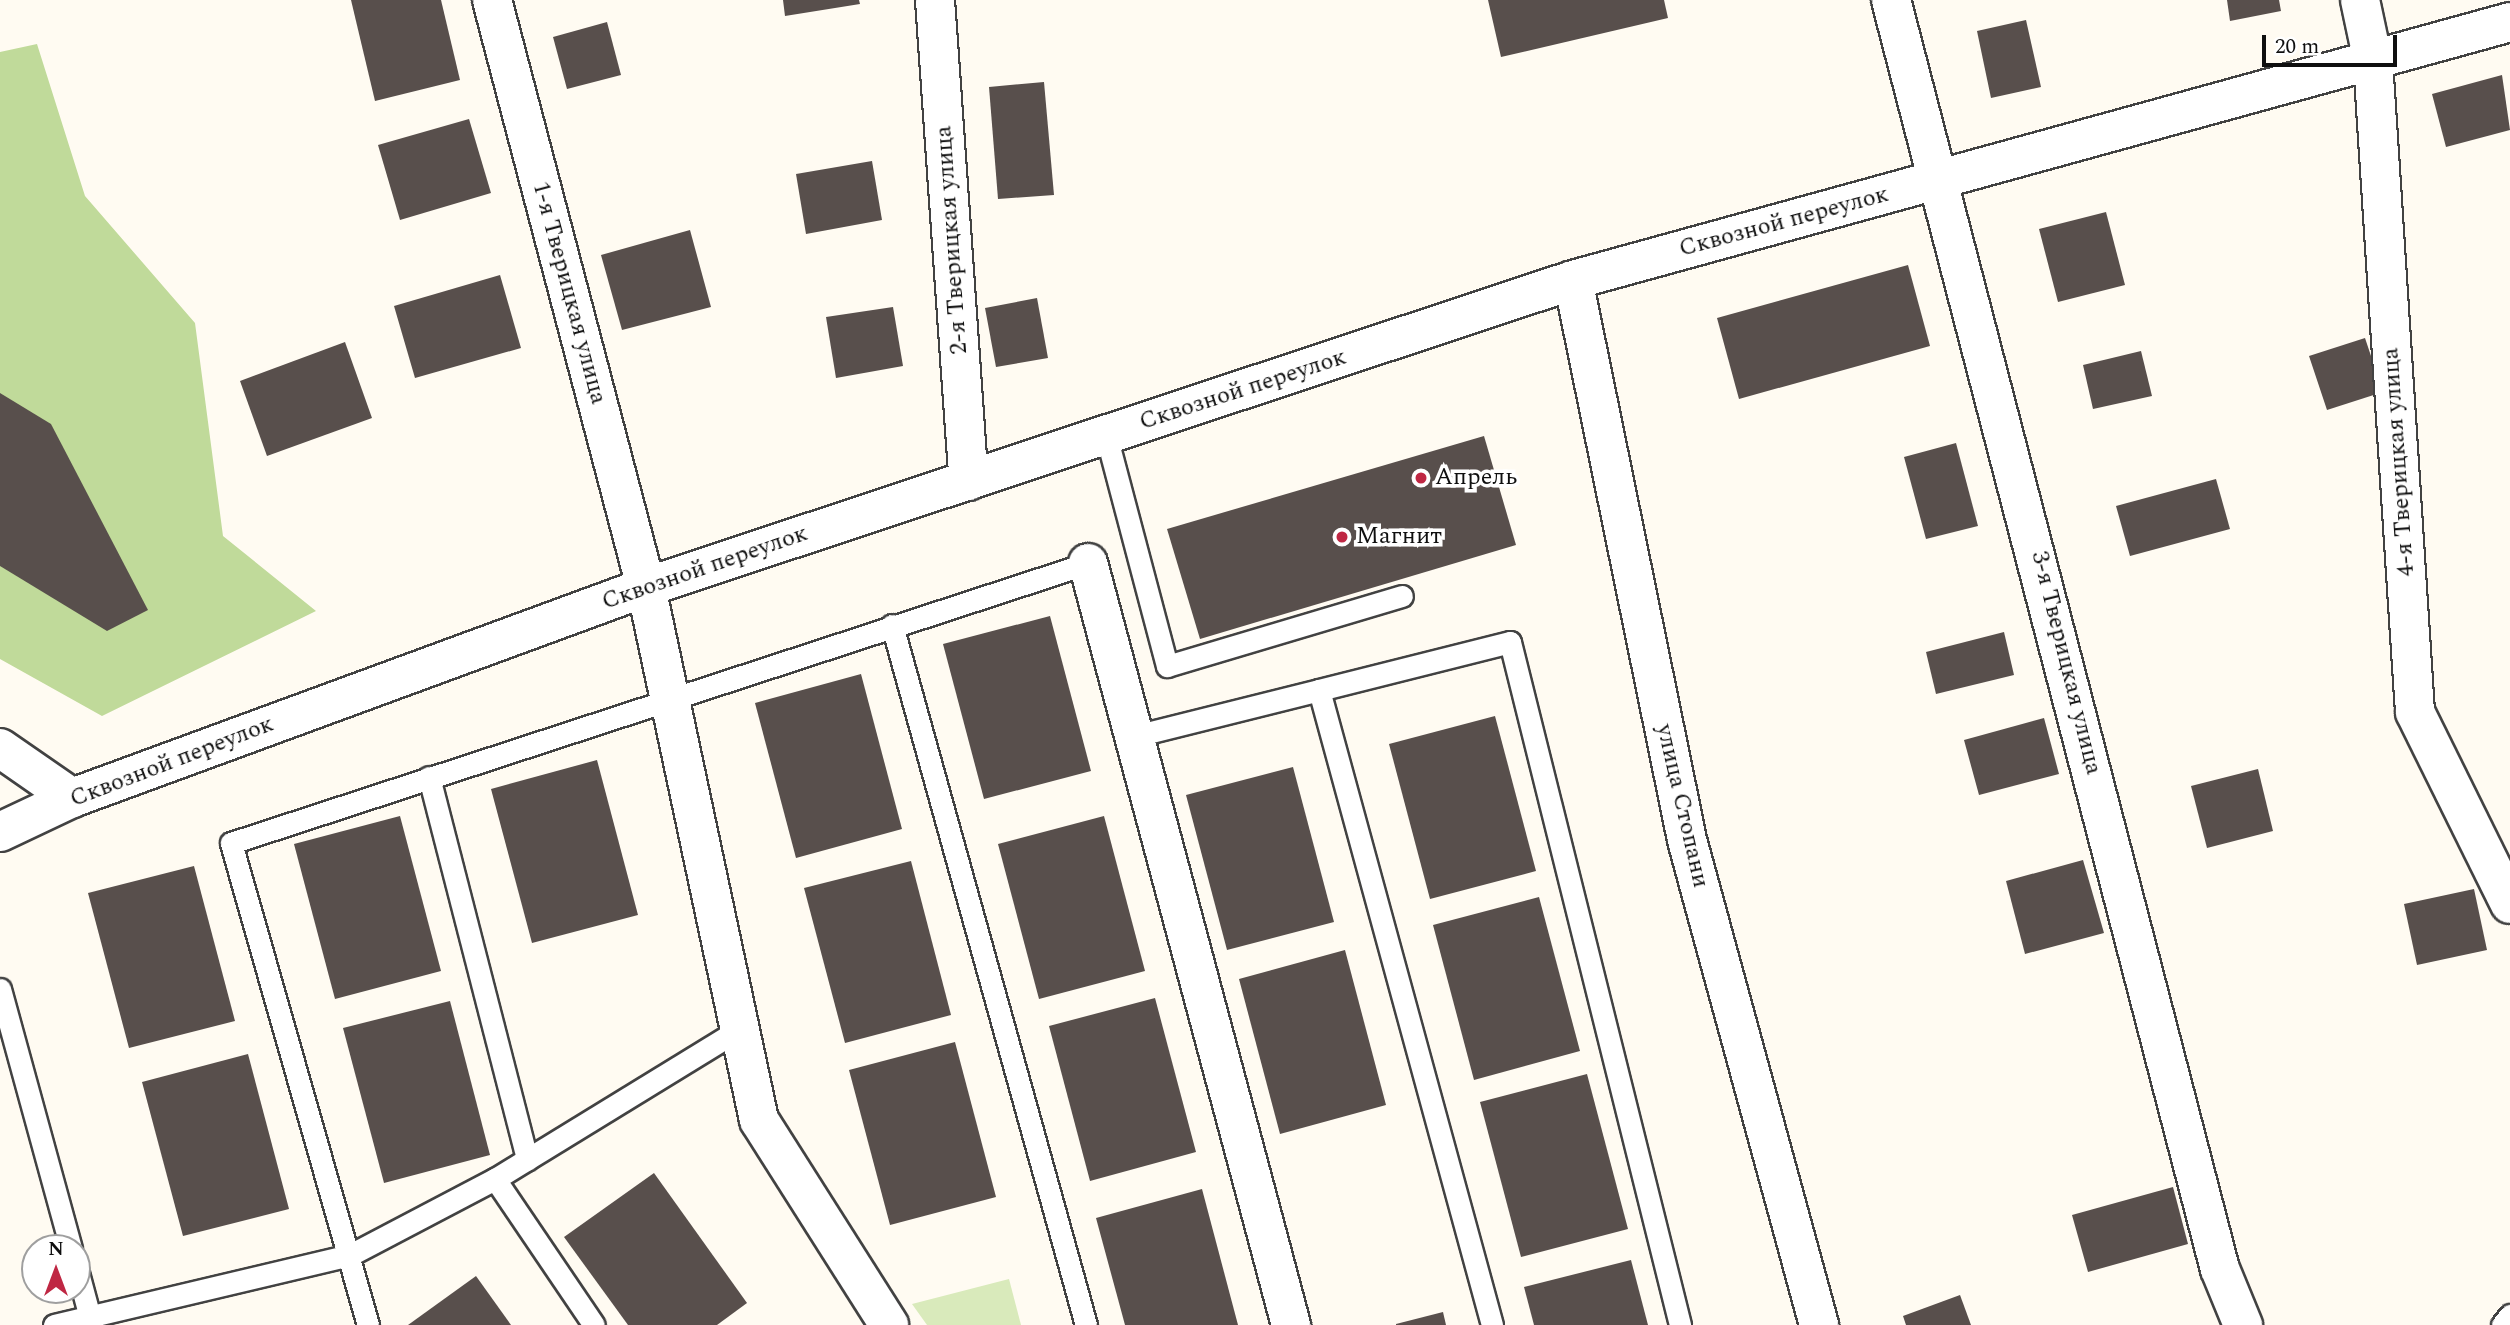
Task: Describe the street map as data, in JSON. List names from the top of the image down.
{
  "streets": {
    "street": [
      "Сквозной переулок",
      "2-я Тверицкая улица",
      "1-я Тверицкая улица",
      "4-я Тверицкая улица",
      "3-я Тверицкая улица",
      "улица Стопани"
    ]
  },
  "crossings": [
    ["Сквозной переулок", "2-я Тверицкая улица"],
    ["Сквозной переулок", "1-я Тверицкая улица"],
    ["Сквозной переулок", "4-я Тверицкая улица"],
    ["Сквозной переулок", "3-я Тверицкая улица"],
    ["Сквозной переулок", "улица Стопани"]
  ],
  "places": ["Апрель", "Магнит"],
  "scale_bar": "20 m",
  "north": "top"
}
